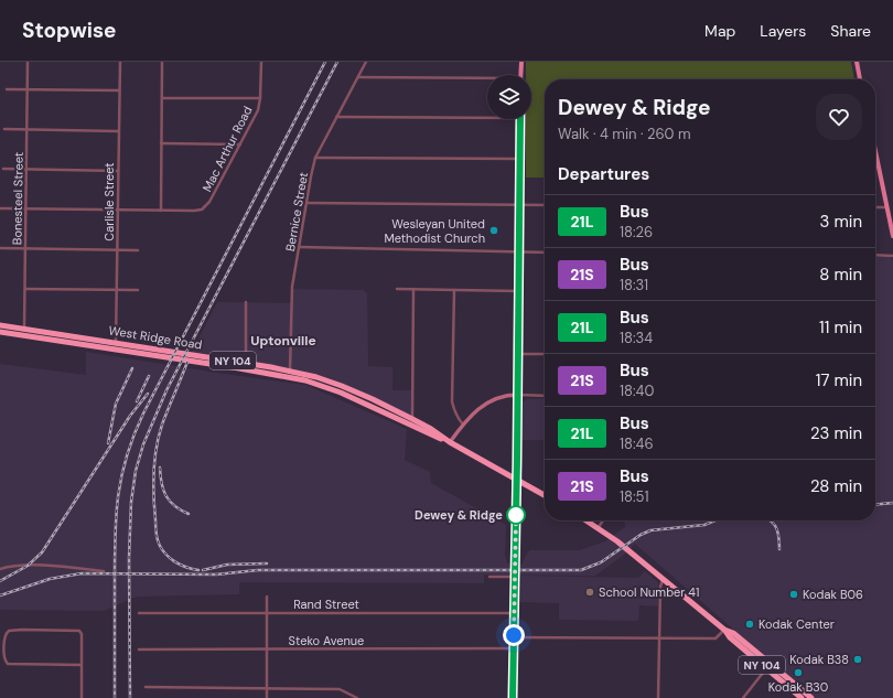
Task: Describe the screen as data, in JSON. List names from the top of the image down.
{
  "streets": {
    "highway": ["West Ridge Road", "NY 104"],
    "street": [
      "Mac Arthur Road",
      "Bonesteel Street",
      "Carlisle Street",
      "Bernice Street",
      "Rand Street",
      "Steko Avenue"
    ]
  },
  "crossings": [
    ["Mac Arthur Road", "Bonesteel Street"],
    ["Mac Arthur Road", "Carlisle Street"],
    ["Bonesteel Street", "West Ridge Road"],
    ["Carlisle Street", "West Ridge Road"],
    ["Bernice Street", "West Ridge Road"]
  ],
  "districts": ["Uptonville"],
  "places": [
    "Wesleyan United Methodist Church",
    "Dewey & Ridge",
    "School Number 41",
    "Kodak B06",
    "Kodak Center",
    "Kodak B38",
    "Kodak B30"
  ],
  "lines": ["bus line 21L"],
  "page": {
    "header": "Stopwise",
    "nav": ["Map", "Layers", "Share"],
    "heading": [
      ["Dewey & Ridge", "Walk · 4 min · 260 m"],
      "Departures"
    ],
    "list": [
      {
        "mark": "21L",
        "name": "Bus",
        "note": "18:26",
        "value": "3 min"
      },
      {
        "mark": "21S",
        "name": "Bus",
        "note": "18:31",
        "value": "8 min"
      },
      {
        "mark": "21L",
        "name": "Bus",
        "note": "18:34",
        "value": "11 min"
      },
      {
        "mark": "21S",
        "name": "Bus",
        "note": "18:40",
        "value": "17 min"
      },
      {
        "mark": "21L",
        "name": "Bus",
        "note": "18:46",
        "value": "23 min"
      },
      {
        "mark": "21S",
        "name": "Bus",
        "note": "18:51",
        "value": "28 min"
      }
    ]
  }
}
